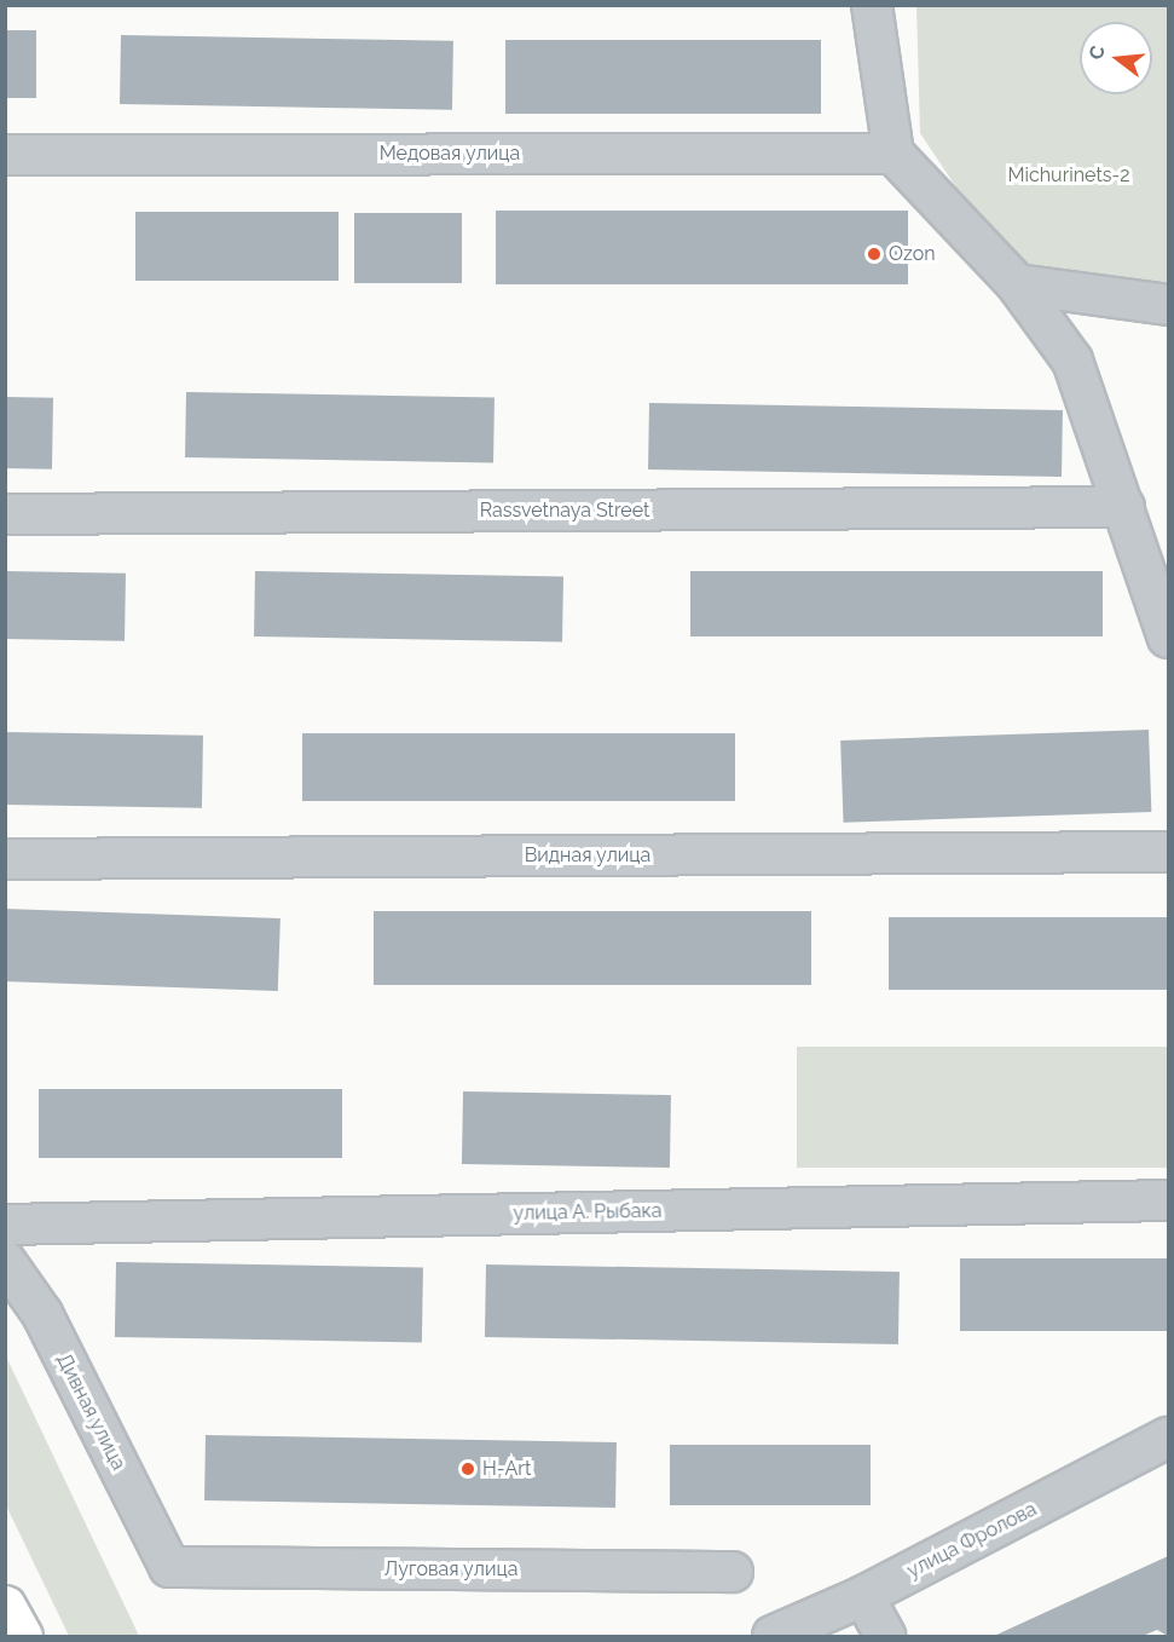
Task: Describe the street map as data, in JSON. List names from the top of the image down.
{
  "streets": {
    "street": [
      "Медовая улица",
      "Rassvetnaya Street",
      "Видная улица",
      "улица А. Рыбака",
      "Дивная улица",
      "улица Фролова",
      "Луговая улица"
    ]
  },
  "crossings": [
    ["Дивная улица", "Луговая улица"]
  ],
  "parks": ["Michurinets-2"],
  "places": ["Ozon", "H-Art"],
  "north": "left"
}
